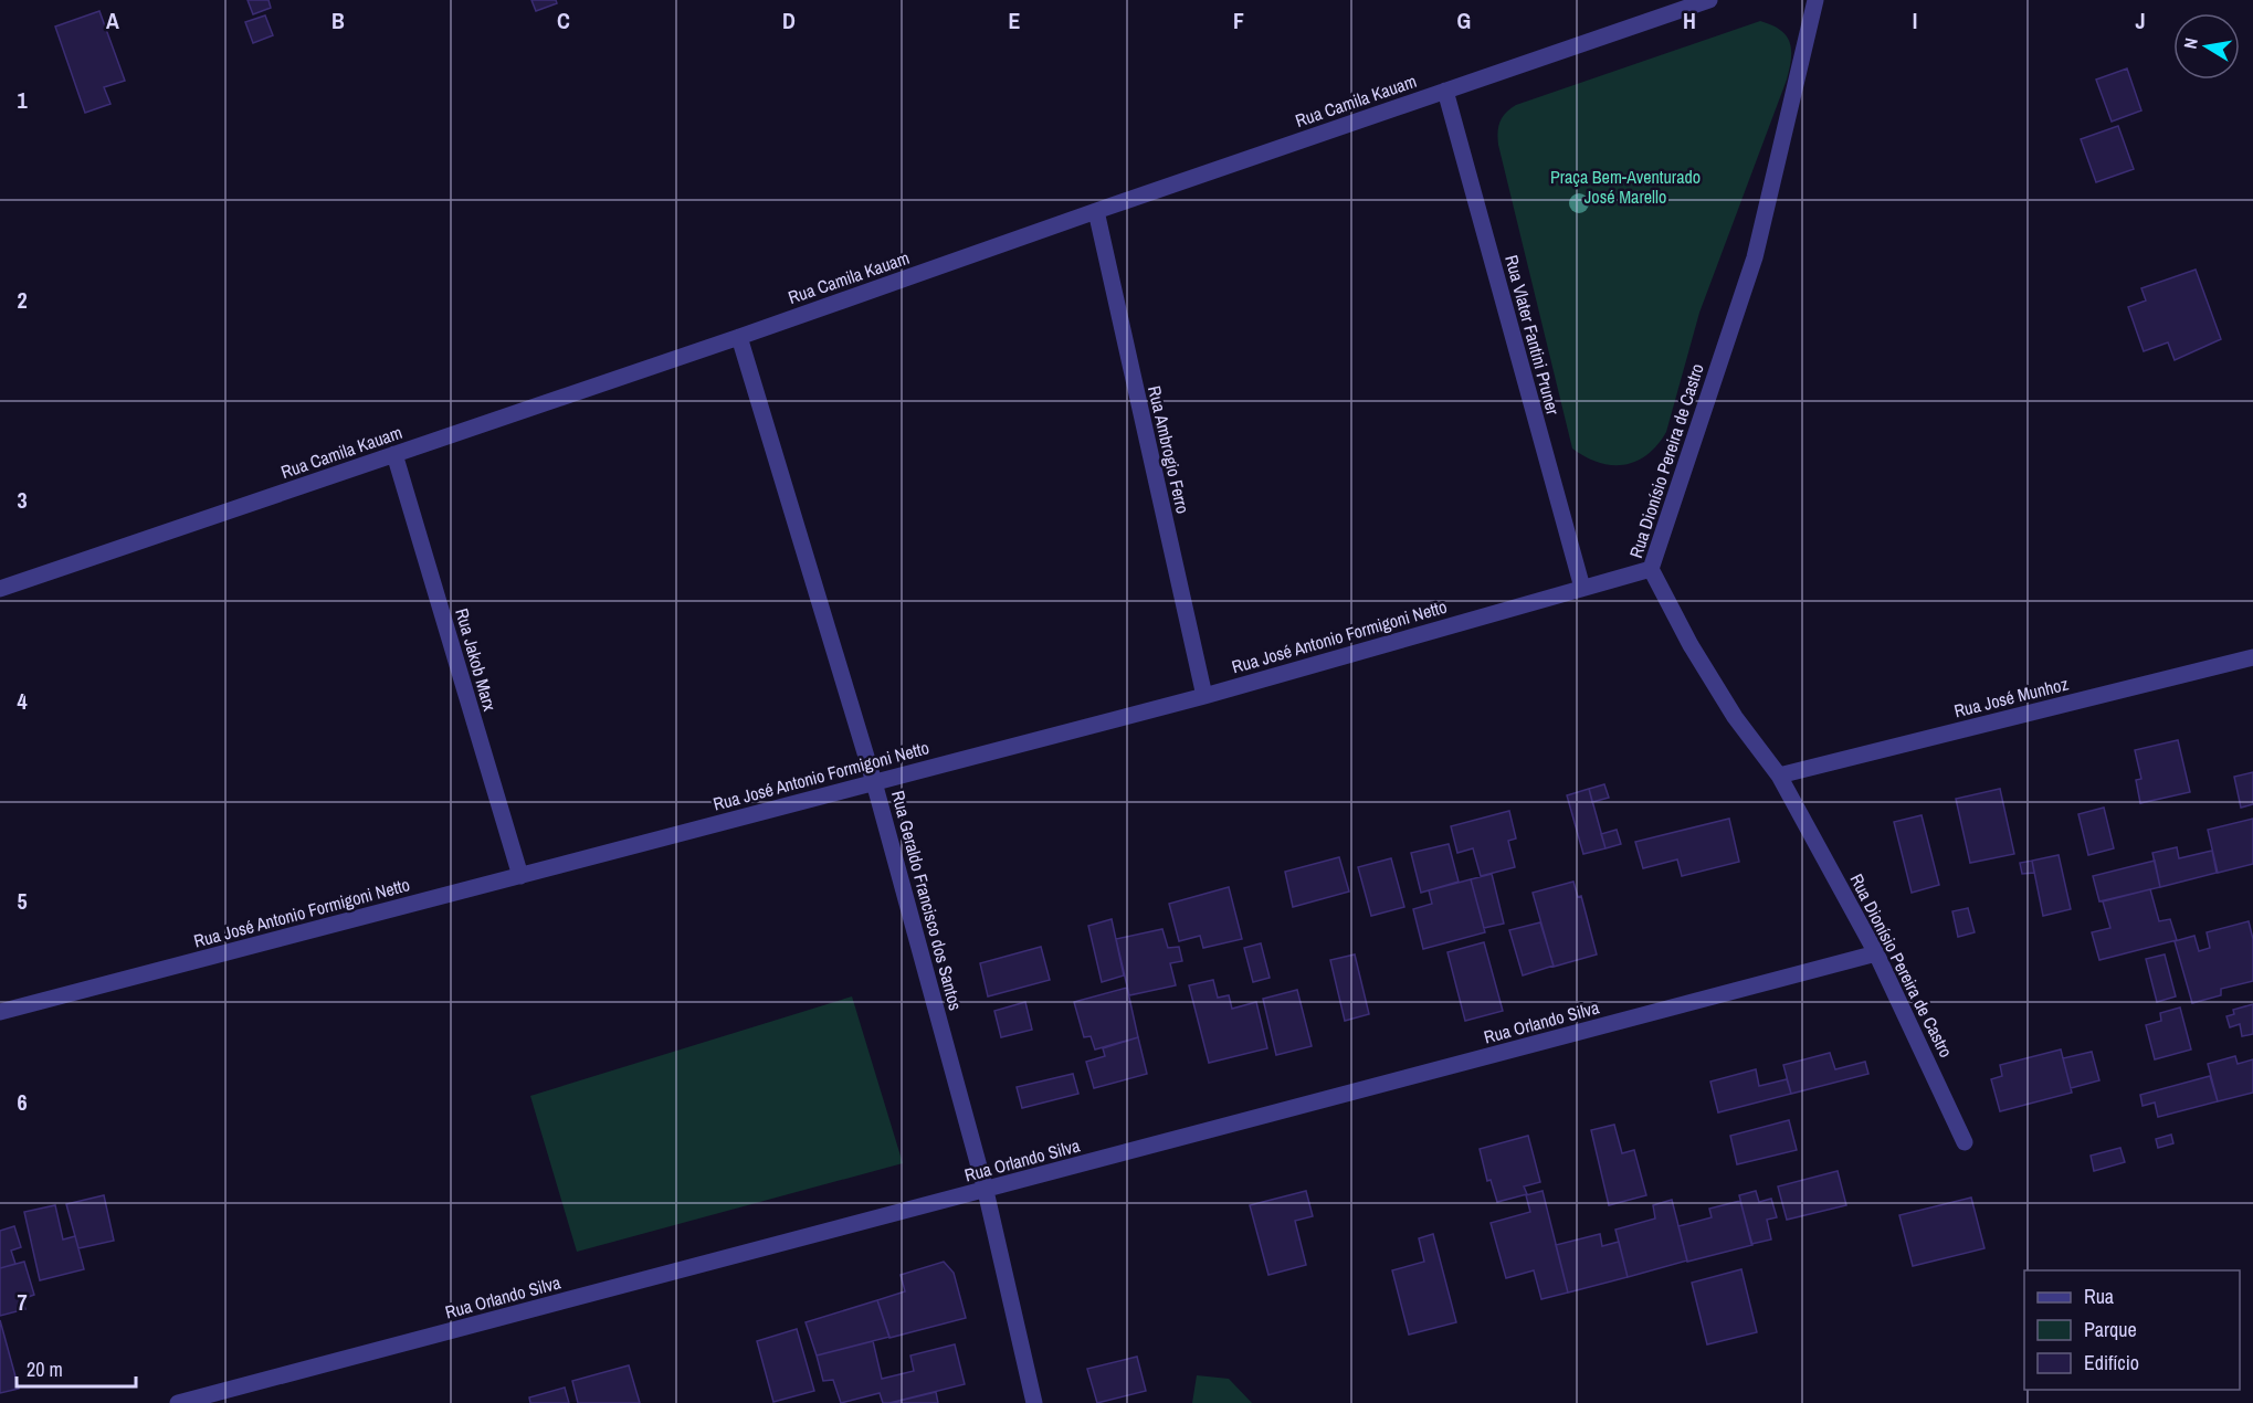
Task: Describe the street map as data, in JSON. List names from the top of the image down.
{
  "streets": {
    "street": [
      "Rua Camila Kauam",
      "Rua Vlater Fantini Pruner",
      "Rua Ambrogio Ferro",
      "Rua Dionísio Pereira de Castro",
      "Rua José Antonio Formigoni Netto",
      "Rua Jakob Marx",
      "Rua José Munhoz",
      "Rua Geraldo Francisco dos Santos",
      "Rua Orlando Silva"
    ]
  },
  "crossings": [
    ["Rua Camila Kauam", "Rua Vlater Fantini Pruner"],
    ["Rua Camila Kauam", "Rua Ambrogio Ferro"],
    ["Rua Camila Kauam", "Rua Jakob Marx"],
    ["Rua Camila Kauam", "Rua Geraldo Francisco dos Santos"],
    ["Rua Vlater Fantini Pruner", "Rua José Antonio Formigoni Netto"],
    ["Rua Ambrogio Ferro", "Rua José Antonio Formigoni Netto"],
    ["Rua Dionísio Pereira de Castro", "Rua José Antonio Formigoni Netto"],
    ["Rua Dionísio Pereira de Castro", "Rua José Munhoz"],
    ["Rua Dionísio Pereira de Castro", "Rua Orlando Silva"],
    ["Rua José Antonio Formigoni Netto", "Rua Jakob Marx"],
    ["Rua José Antonio Formigoni Netto", "Rua Geraldo Francisco dos Santos"],
    ["Rua Geraldo Francisco dos Santos", "Rua Orlando Silva"]
  ],
  "parks": ["Praça Bem-Aventurado José Marello"],
  "legend": ["Rua", "Parque", "Edifício"],
  "scale_bar": "20 m",
  "north": "left",
  "grid": {
    "columns": [
      "A",
      "B",
      "C",
      "D",
      "E",
      "F",
      "G",
      "H",
      "I",
      "J"
    ],
    "rows": [
      "1",
      "2",
      "3",
      "4",
      "5",
      "6",
      "7"
    ]
  }
}
